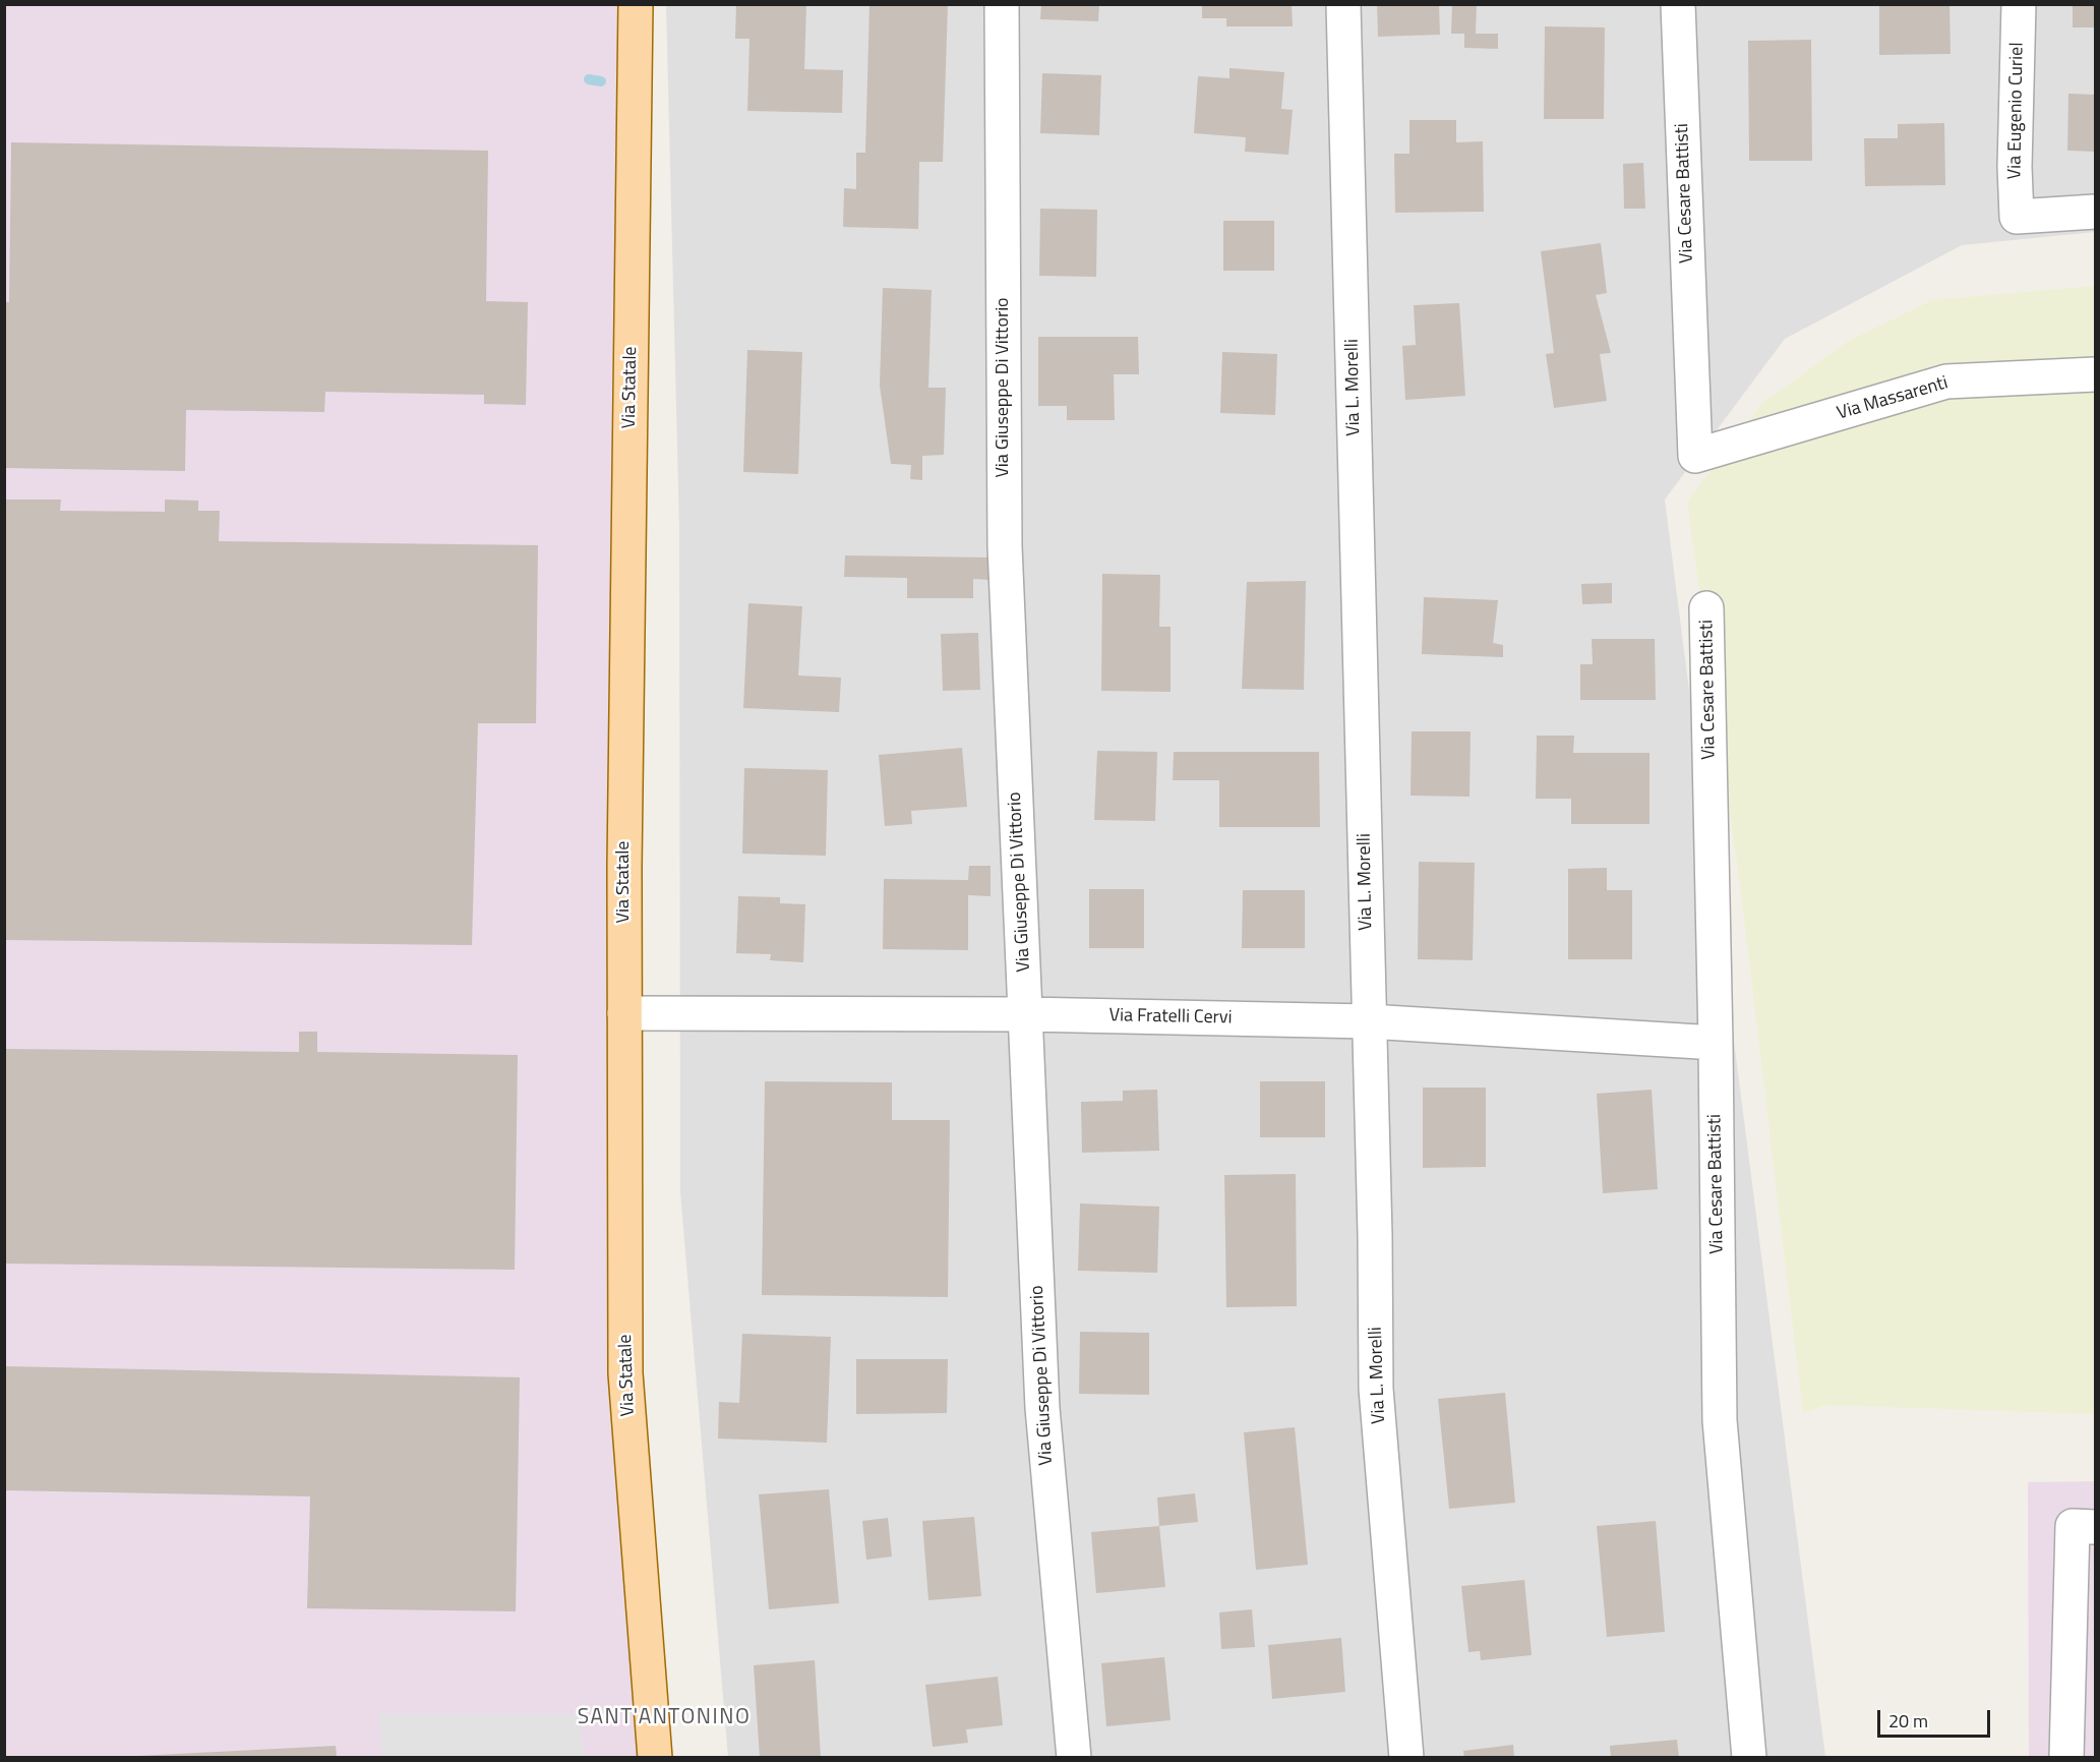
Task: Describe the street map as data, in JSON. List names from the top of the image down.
{
  "streets": {
    "main road": ["Via Statale"],
    "street": [
      "Via Eugenio Curiel",
      "Via Cesare Battisti",
      "Via Giuseppe Di Vittorio",
      "Via L. Morelli",
      "Via Massarenti",
      "Via Fratelli Cervi"
    ]
  },
  "crossings": [
    ["Via Cesare Battisti", "Via Massarenti"],
    ["Via Cesare Battisti", "Via Fratelli Cervi"],
    ["Via Statale", "Via Fratelli Cervi"],
    ["Via Giuseppe Di Vittorio", "Via Fratelli Cervi"],
    ["Via L. Morelli", "Via Fratelli Cervi"]
  ],
  "districts": ["SANT'ANTONINO"],
  "scale_bar": "20 m"
}
